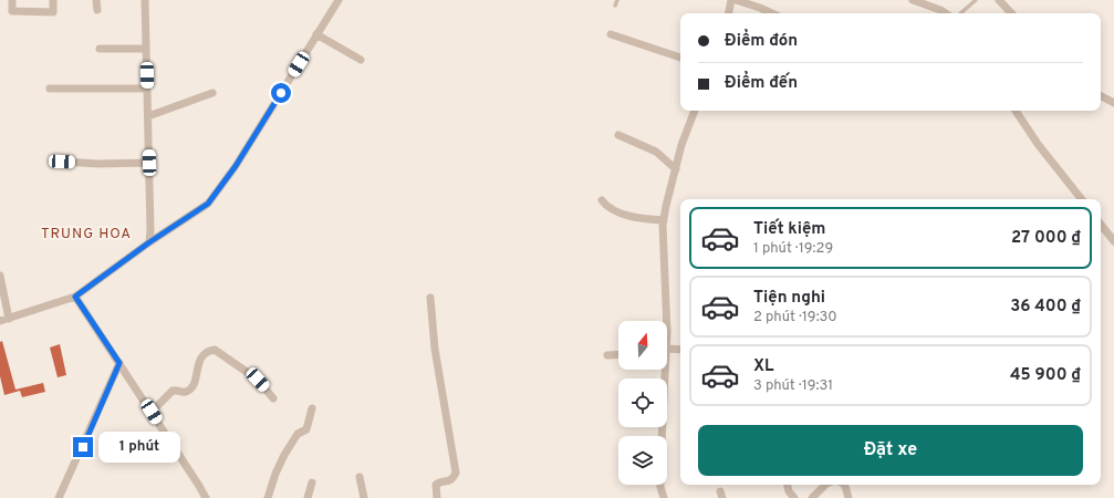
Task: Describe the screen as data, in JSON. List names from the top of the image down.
{
  "districts": ["TRUNG HOA"],
  "north": "top",
  "page": {
    "banner": ["Điểm đón", "Điểm đến"],
    "list": [
      {
        "name": "Tiết kiệm",
        "note": "1 phút · 19:29",
        "value": "27 000 ₫"
      },
      {
        "name": "Tiện nghi",
        "note": "2 phút · 19:30",
        "value": "36 400 ₫"
      },
      {
        "name": "XL",
        "note": "3 phút · 19:31",
        "value": "45 900 ₫"
      }
    ],
    "buttons": "Đặt xe",
    "bubble": "1 phút"
  }
}
